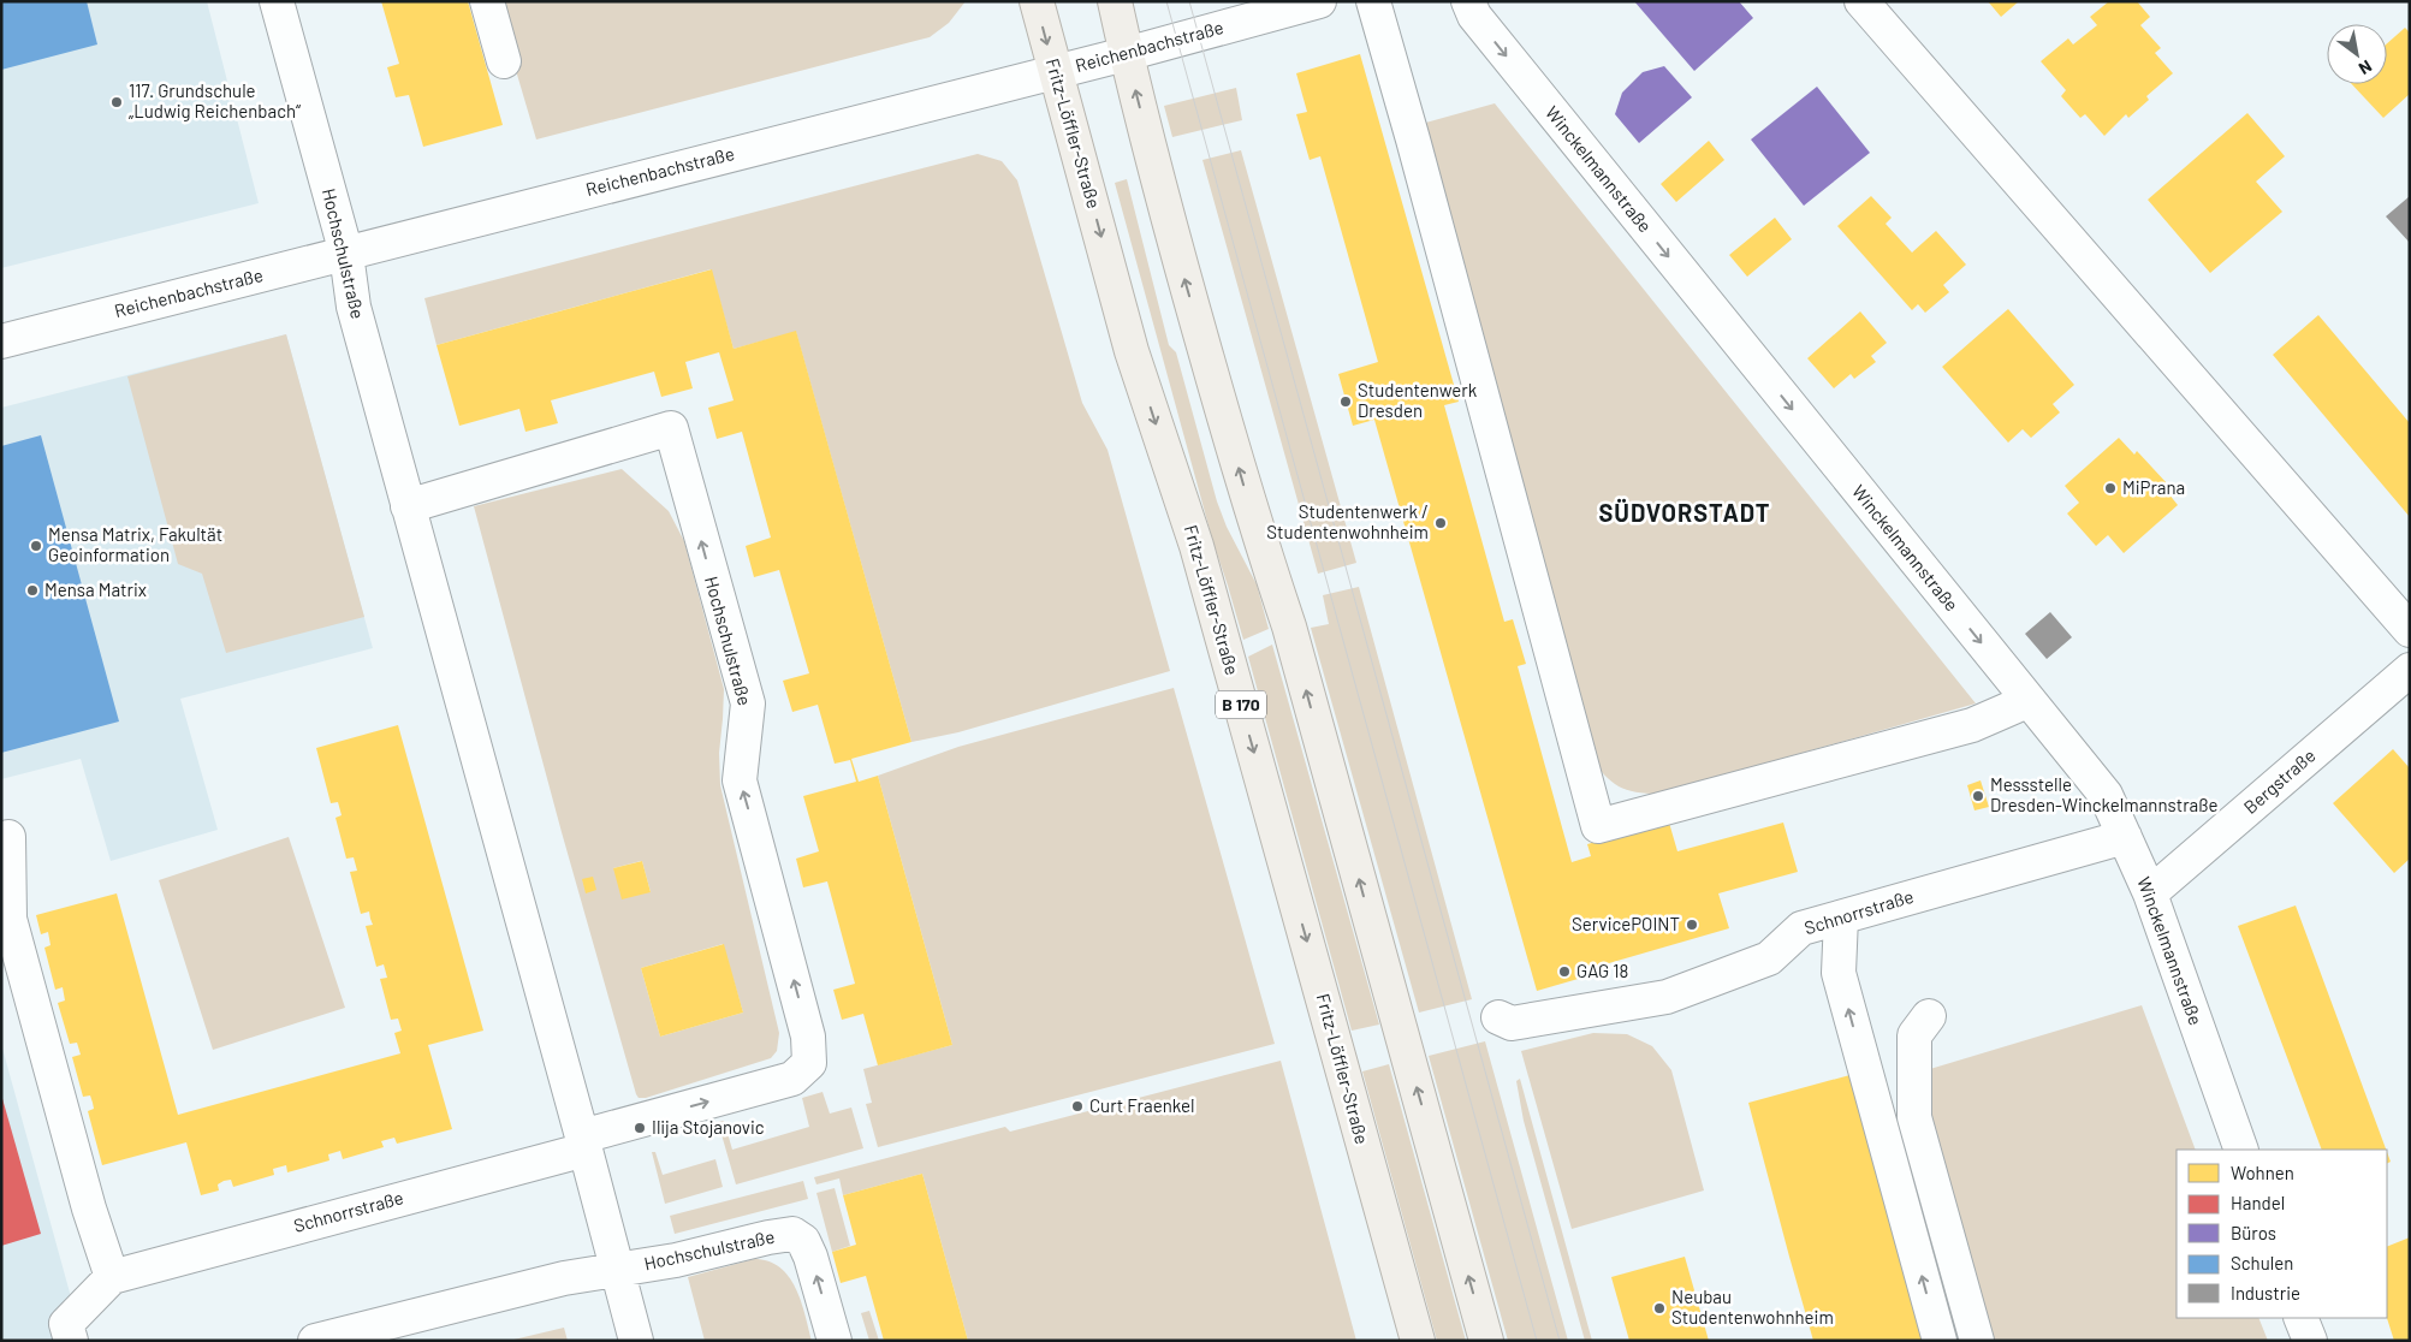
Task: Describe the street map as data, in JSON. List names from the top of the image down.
{
  "streets": {
    "main road": ["Fritz-Löffler-Straße", "B 170"],
    "street": [
      "Reichenbachstraße",
      "Winckelmannstraße",
      "Hochschulstraße",
      "Bergstraße",
      "Schnorrstraße"
    ]
  },
  "crossings": [
    ["Reichenbachstraße", "Fritz-Löffler-Straße"],
    ["Reichenbachstraße", "Hochschulstraße"],
    ["Winckelmannstraße", "Bergstraße"],
    ["Winckelmannstraße", "Schnorrstraße"],
    ["Hochschulstraße", "Schnorrstraße"]
  ],
  "one_way": ["Winckelmannstraße"],
  "districts": ["SÜDVORSTADT"],
  "places": [
    "117. Grundschule „Ludwig Reichenbach“",
    "Studentenwerk Dresden",
    "MiPrana",
    "Studentenwerk / Studentenwohnheim",
    "Mensa Matrix, Fakultät Geoinformation",
    "Mensa Matrix",
    "Messstelle Dresden-Winckelmannstraße",
    "ServicePOINT",
    "GAG 18",
    "Curt Fraenkel",
    "Ilija Stojanovic",
    "Neubau Studentenwohnheim"
  ],
  "legend": [
    "Wohnen",
    "Handel",
    "Büros",
    "Schulen",
    "Industrie"
  ],
  "north": "bottom right"
}
